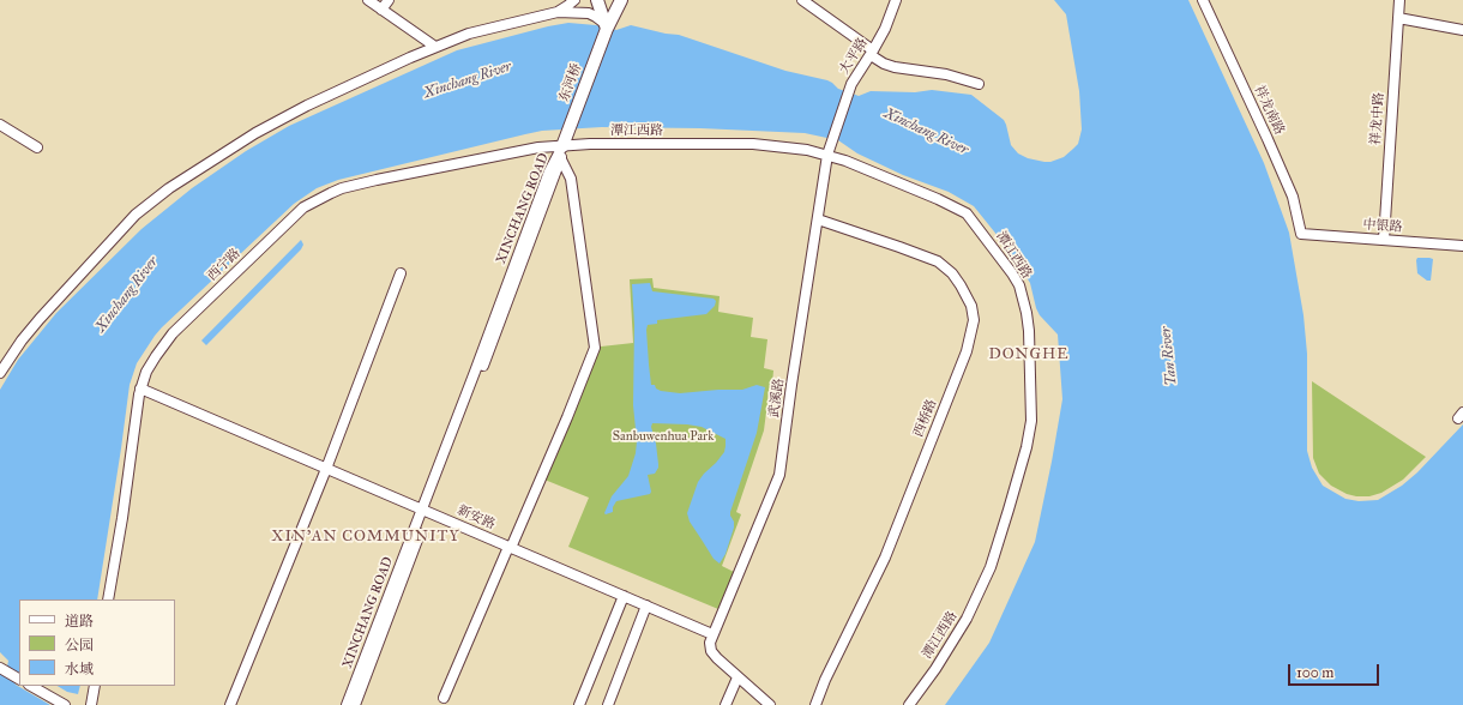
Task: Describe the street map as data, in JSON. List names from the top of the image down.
{
  "streets": {
    "main road": ["东河桥"],
    "street": [
      "大平路",
      "祥龙南路",
      "祥龙中路",
      "潭江西路",
      "XINCHANG ROAD",
      "中银路",
      "西宁路",
      "武溪路",
      "西桥路",
      "新安路"
    ]
  },
  "crossings": [
    ["大平路", "潭江西路"],
    ["大平路", "武溪路"],
    ["东河桥", "潭江西路"],
    ["东河桥", "XINCHANG ROAD"],
    ["东河桥", "西宁路"],
    ["祥龙南路", "中银路"],
    ["祥龙中路", "中银路"],
    ["潭江西路", "XINCHANG ROAD"],
    ["潭江西路", "西宁路"],
    ["潭江西路", "武溪路"],
    ["XINCHANG ROAD", "西宁路"],
    ["XINCHANG ROAD", "新安路"],
    ["西宁路", "新安路"],
    ["武溪路", "西桥路"],
    ["武溪路", "新安路"]
  ],
  "districts": ["DONGHE", "XIN'AN COMMUNITY"],
  "water": ["Xinchang River", "Tan River"],
  "parks": ["Sanbuwenhua Park"],
  "legend": ["道路", "公园", "水域"],
  "scale_bar": "100 m"
}
